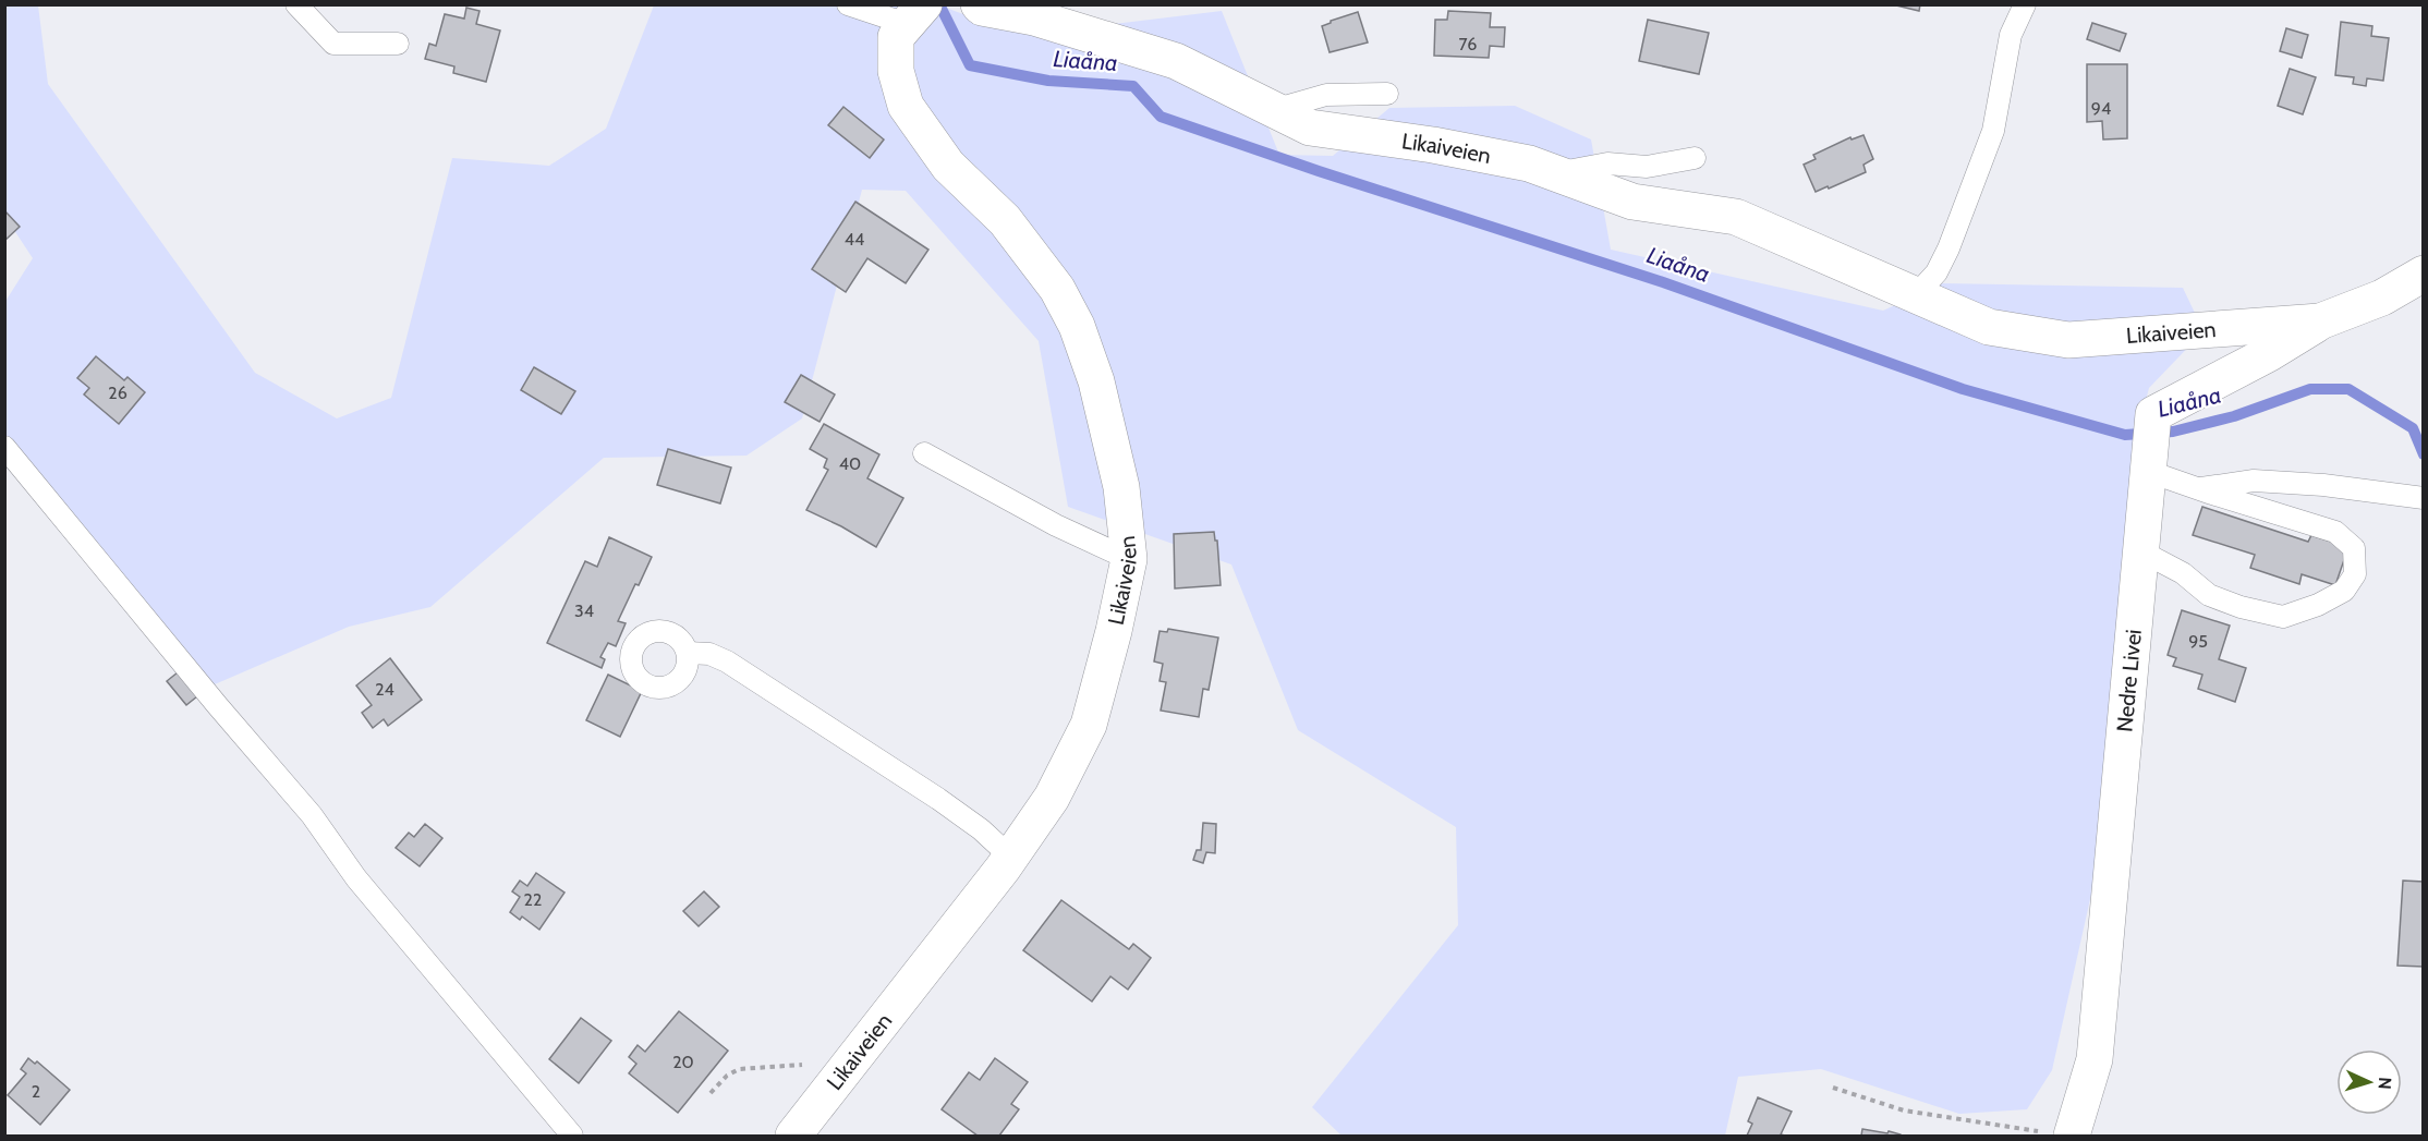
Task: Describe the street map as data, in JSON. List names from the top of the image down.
{
  "streets": {
    "street": ["Likaiveien", "Nedre Livei"]
  },
  "crossings": [
    ["Likaiveien", "Nedre Livei"]
  ],
  "water": ["Liaåna"],
  "house_numbers": [
    "76",
    "94",
    "44",
    "26",
    "40",
    "34",
    "95",
    "24",
    "22",
    "20",
    "2"
  ],
  "north": "right"
}
